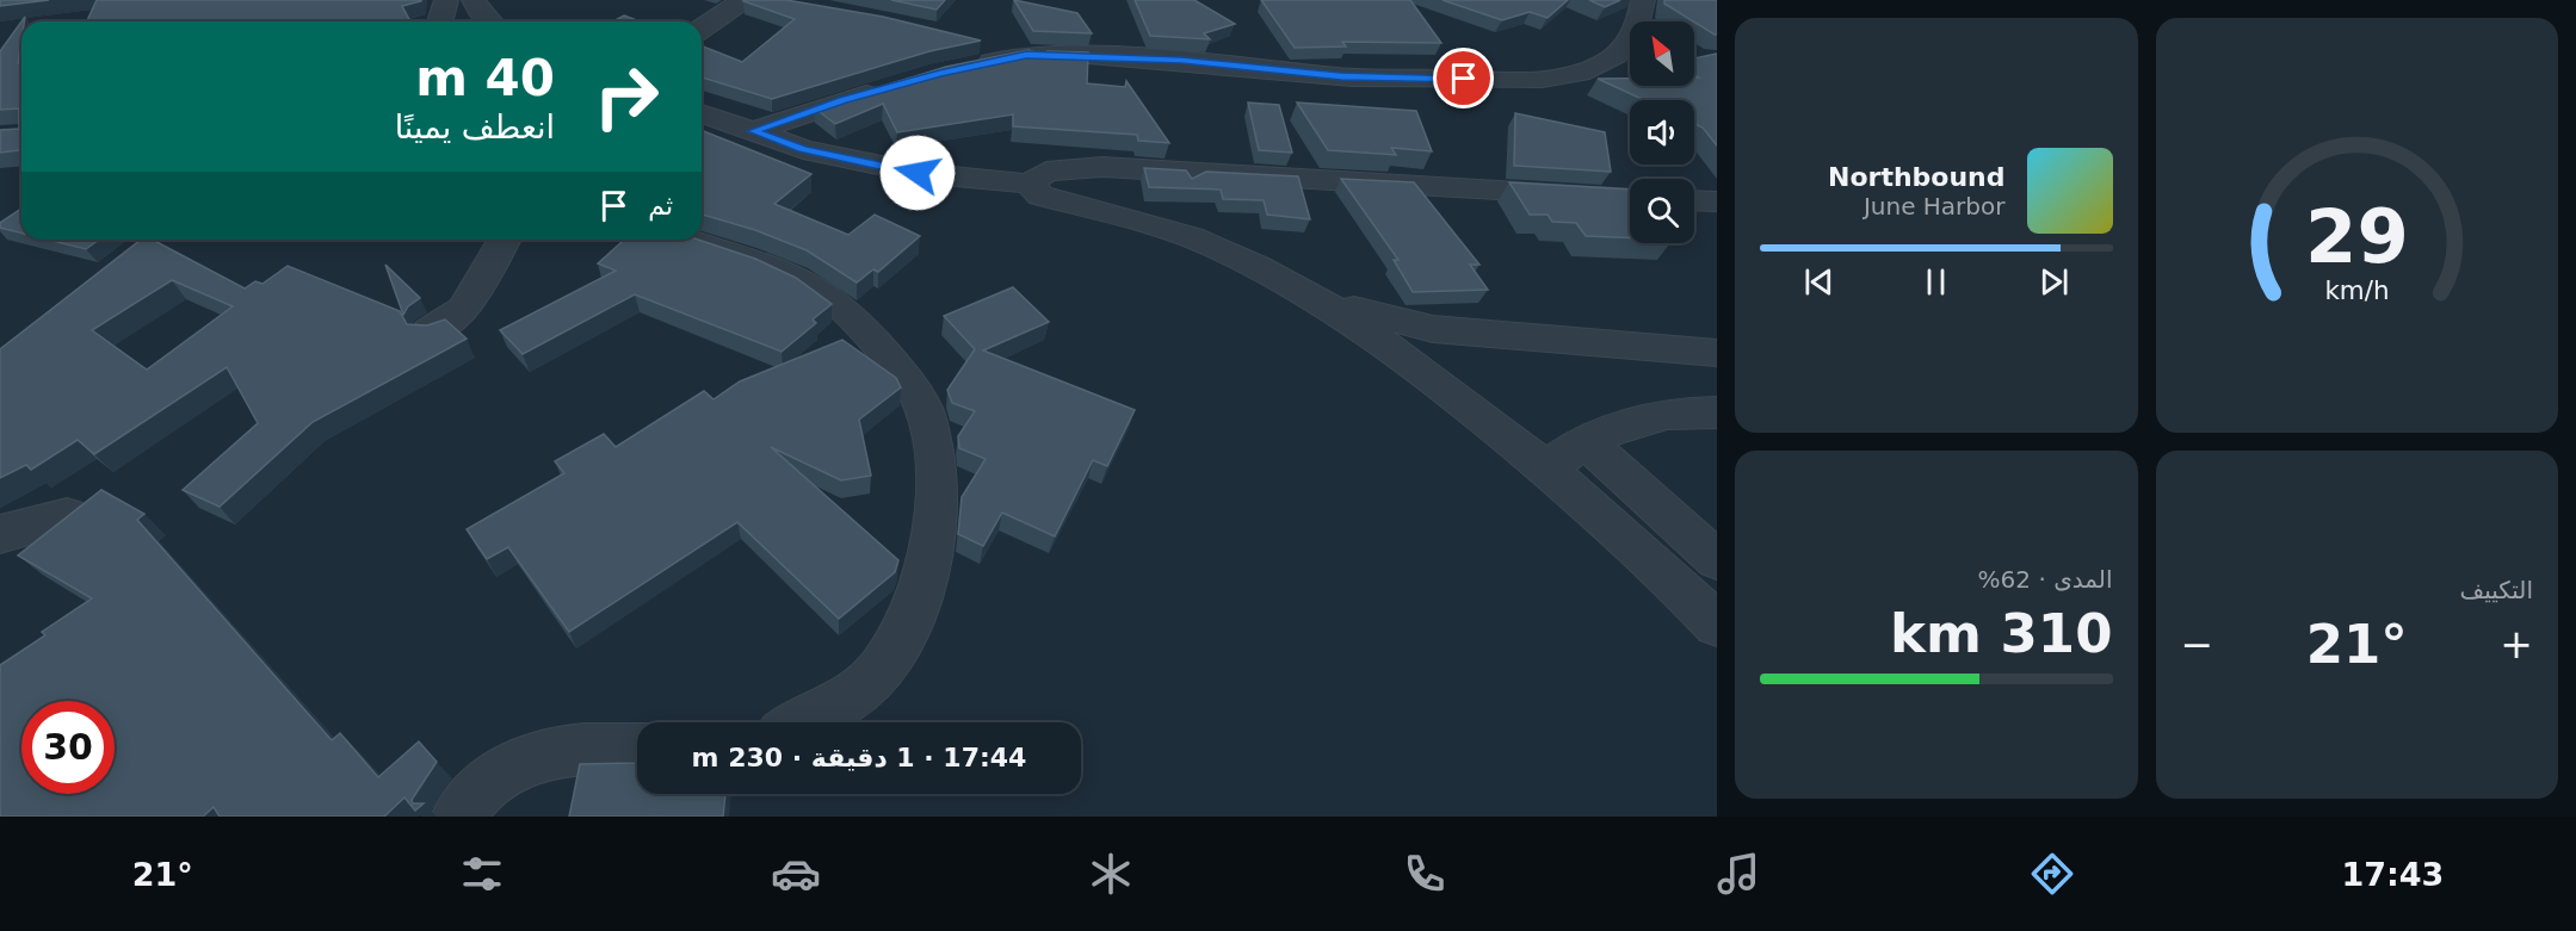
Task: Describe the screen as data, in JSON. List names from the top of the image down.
{
  "north": "top left",
  "page": {
    "turn": ["40 m", "انعطف يمينًا"],
    "song": ["Northbound", "June Harbor"],
    "then": "ثم",
    "tile": [
      "التكييف",
      ["المدى · 62%", "310 km"]
    ],
    "heat": ["−", "21°", "+"],
    "limit": "30",
    "trip": "17:44 · 1 دقيقة · 230 m",
    "tabs": ["17:43", "21°"],
    "gauge": ["29", "km/h"]
  }
}
